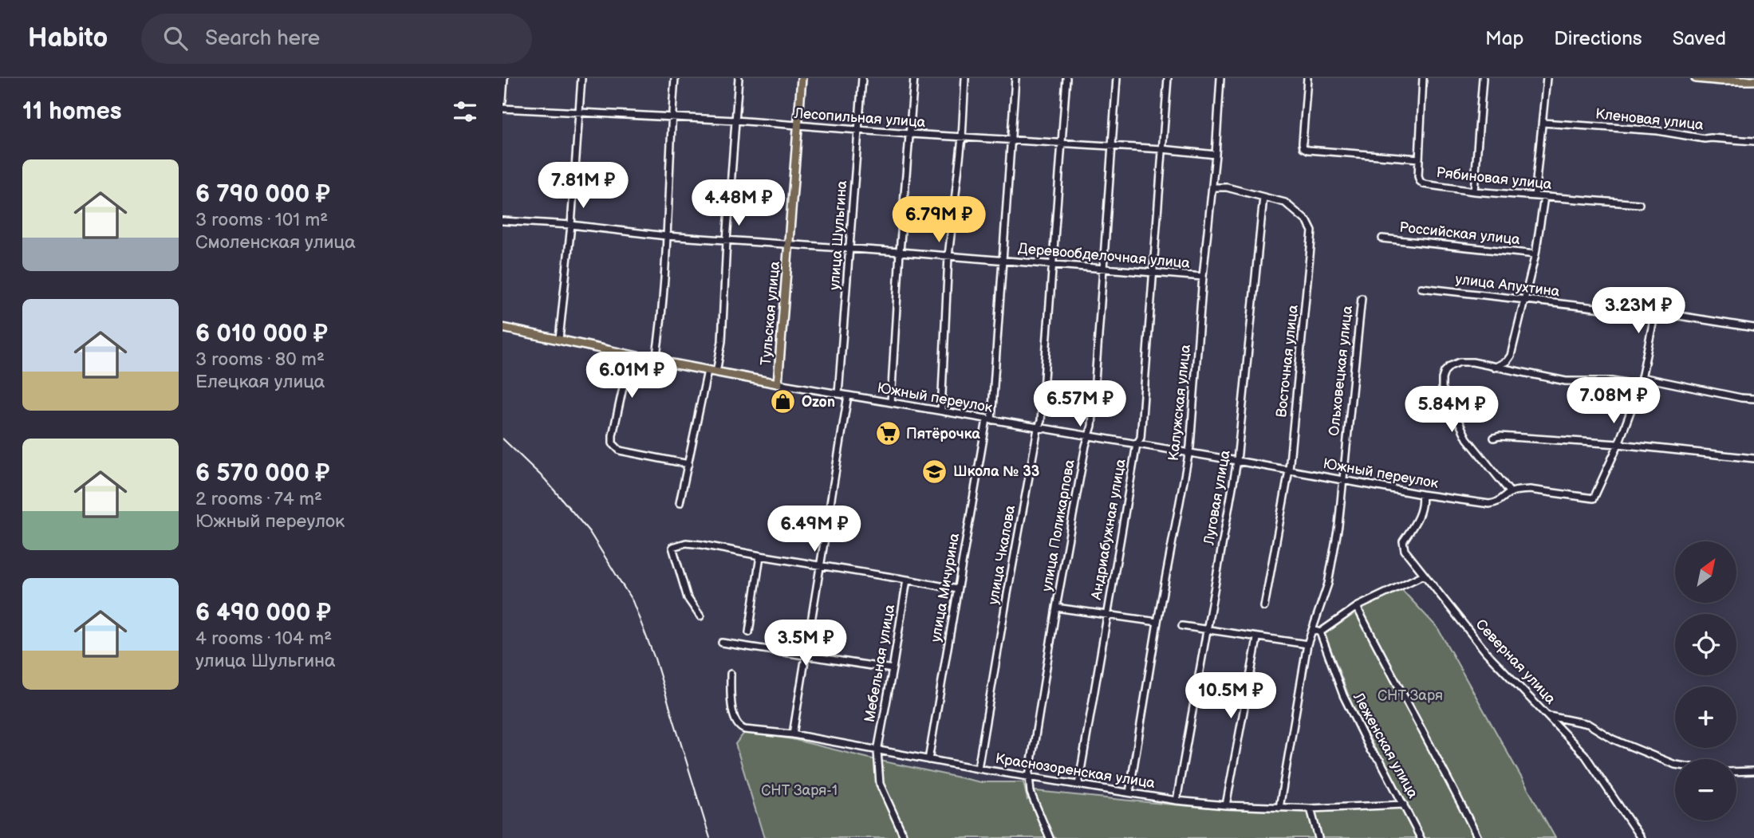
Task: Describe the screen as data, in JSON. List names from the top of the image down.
{
  "streets": {
    "main road": ["Тульская улица", "Южный переулок"],
    "street": [
      "Лесопильная улица",
      "Кленовая улица",
      "Рябиновая улица",
      "Российская улица",
      "улица Шульгина",
      "Деревообделочная улица",
      "улица Апухтина",
      "Восточная улица",
      "Ольховецкая улица",
      "Калужская улица",
      "Луговая улица",
      "улица Поликарпова",
      "Андриабужная улица",
      "улица Чкалова",
      "улица Мичурина",
      "Северная улица",
      "Мебельная улица",
      "Леженская улица",
      "Краснозоренская улица"
    ]
  },
  "crossings": [
    ["Лесопильная улица", "улица Шульгина"],
    ["Лесопильная улица", "Тульская улица"],
    ["Лесопильная улица", "Калужская улица"],
    ["Лесопильная улица", "улица Поликарпова"],
    ["Лесопильная улица", "Андриабужная улица"],
    ["Лесопильная улица", "улица Чкалова"],
    ["Лесопильная улица", "улица Мичурина"],
    ["улица Шульгина", "Деревообделочная улица"],
    ["улица Шульгина", "Южный переулок"],
    ["Деревообделочная улица", "Тульская улица"],
    ["Деревообделочная улица", "Калужская улица"],
    ["Деревообделочная улица", "улица Поликарпова"],
    ["Деревообделочная улица", "Андриабужная улица"],
    ["Деревообделочная улица", "улица Чкалова"],
    ["Деревообделочная улица", "улица Мичурина"],
    ["Тульская улица", "Южный переулок"],
    ["Восточная улица", "Южный переулок"],
    ["Восточная улица", "Калужская улица"],
    ["Восточная улица", "Луговая улица"],
    ["Ольховецкая улица", "Южный переулок"],
    ["Ольховецкая улица", "Краснозоренская улица"],
    ["Южный переулок", "Калужская улица"],
    ["Южный переулок", "Луговая улица"],
    ["Южный переулок", "улица Поликарпова"],
    ["Южный переулок", "Андриабужная улица"],
    ["Южный переулок", "улица Чкалова"],
    ["Южный переулок", "улица Мичурина"],
    ["Южный переулок", "Северная улица"],
    ["Калужская улица", "Краснозоренская улица"],
    ["Луговая улица", "Краснозоренская улица"],
    ["улица Поликарпова", "Краснозоренская улица"],
    ["Андриабужная улица", "Краснозоренская улица"],
    ["улица Чкалова", "Краснозоренская улица"],
    ["улица Мичурина", "Краснозоренская улица"],
    ["Мебельная улица", "Краснозоренская улица"],
    ["Леженская улица", "Краснозоренская улица"]
  ],
  "parks": ["СНТ Заря", "СНТ Заря-1"],
  "places": {
    "shop": ["Ozon"],
    "supermarket": ["Пятёрочка"],
    "school or university": ["Школа № 33"]
  },
  "north": "top right",
  "page": {
    "header": "Habito",
    "search": "Search here",
    "nav": ["Map", "Directions", "Saved"],
    "heading": "11 homes",
    "list": [
      {
        "name": "6 790 000 ₽",
        "note": "3 rooms · 101 m² · Смоленская улица"
      },
      {
        "name": "6 010 000 ₽",
        "note": "3 rooms · 80 m² · Елецкая улица"
      },
      {
        "name": "6 570 000 ₽",
        "note": "2 rooms · 74 m² · Южный переулок"
      },
      {
        "name": "6 490 000 ₽",
        "note": "4 rooms · 104 m² · улица Шульгина"
      }
    ],
    "price": [
      "7.81M ₽",
      "4.48M ₽",
      "6.79M ₽",
      "3.23M ₽",
      "6.01M ₽",
      "7.08M ₽",
      "6.57M ₽",
      "5.84M ₽",
      "6.49M ₽",
      "3.5M ₽",
      "10.5M ₽"
    ],
    "map_buttons": ["+", "−"]
  }
}
